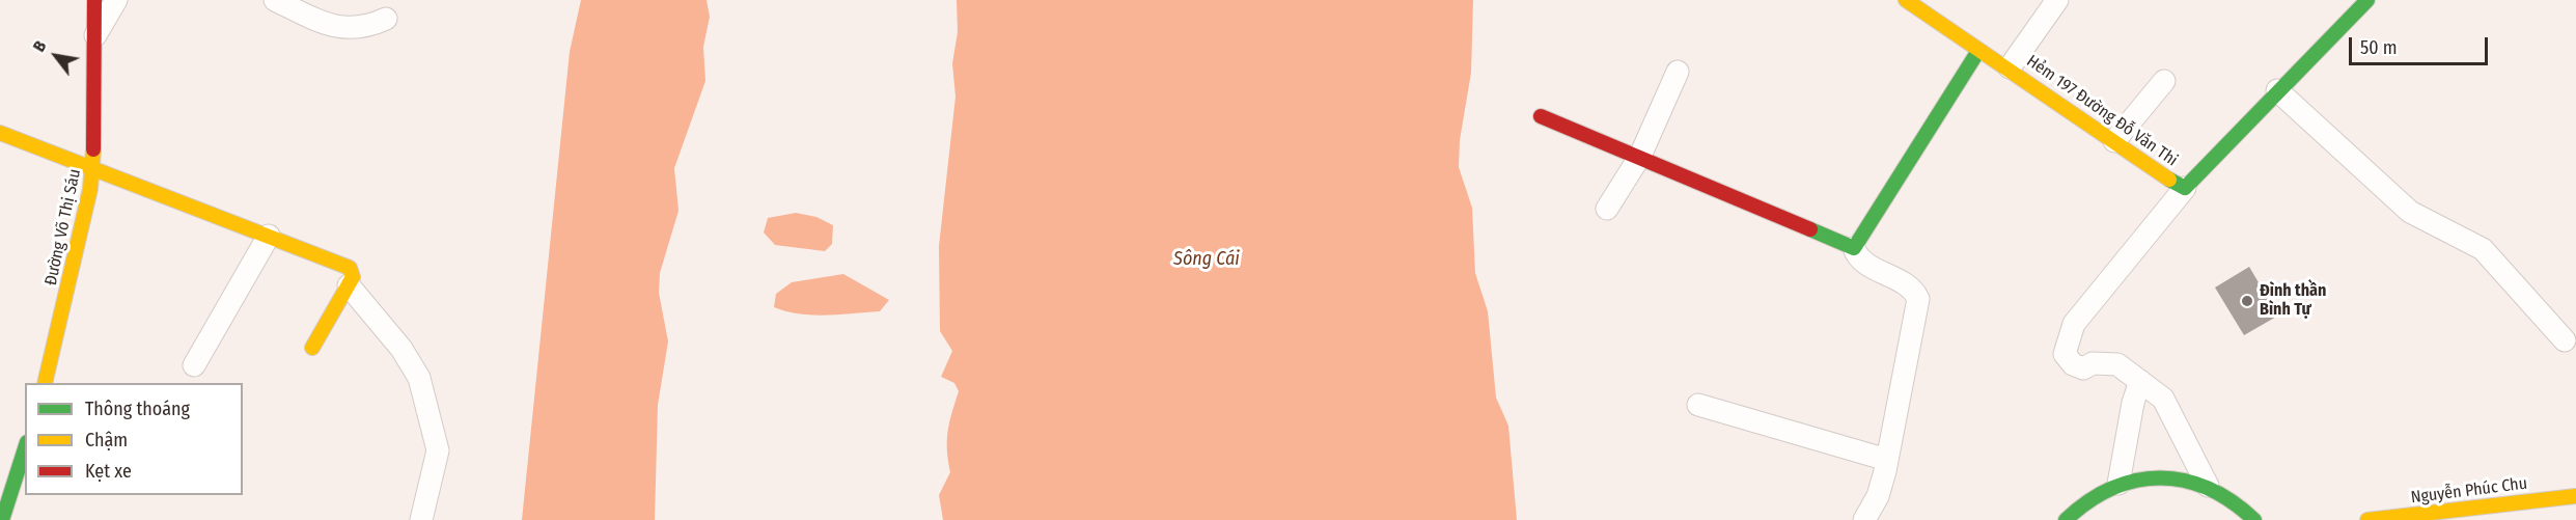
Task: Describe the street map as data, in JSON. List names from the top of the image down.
{
  "streets": {
    "street": ["Hẻm 197 Đường Đỗ Văn Thi", "Đường Võ Thị Sáu", "Nguyễn Phúc Chu"]
  },
  "water": ["Sông Cái"],
  "places": ["Đình thần Bình Tự"],
  "legend": ["Thông thoáng", "Chậm", "Kẹt xe"],
  "scale_bar": "50 m",
  "north": "top left"
}
